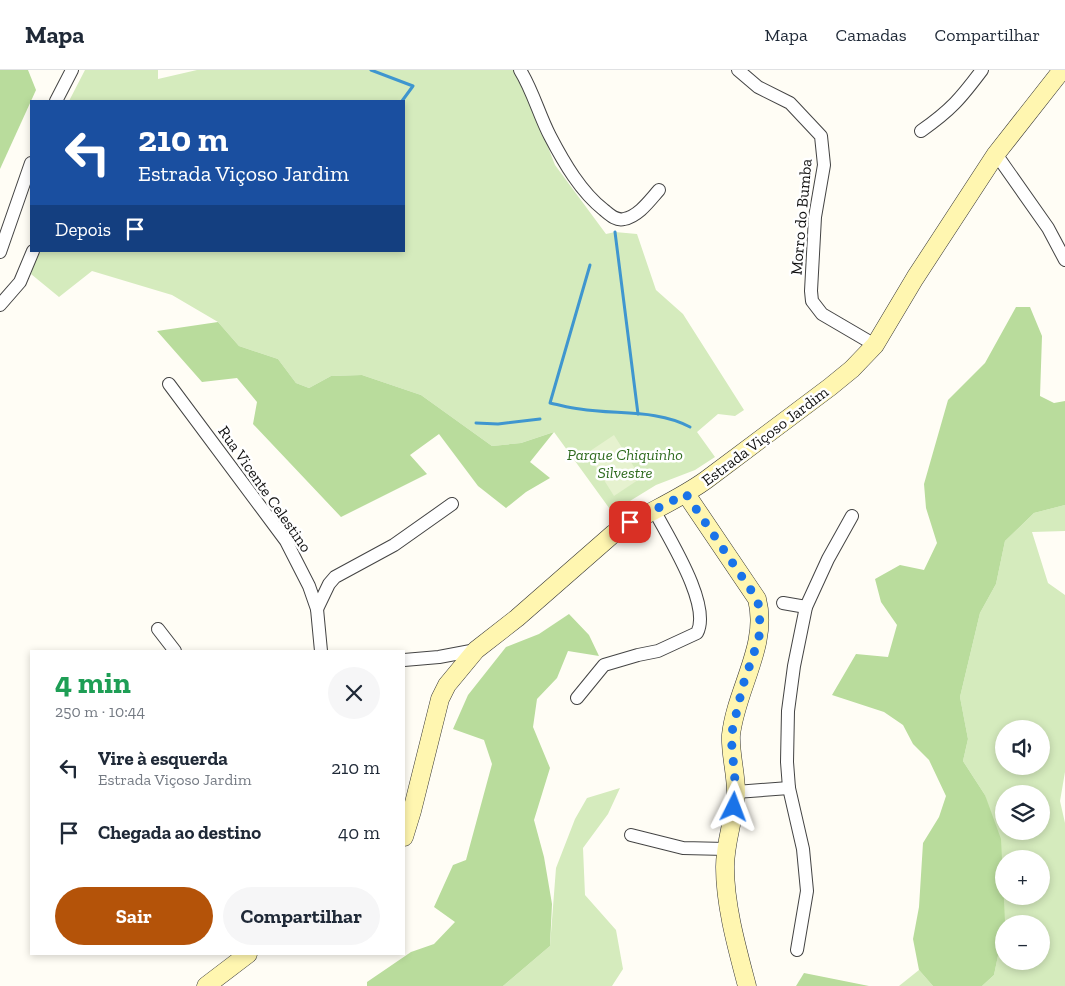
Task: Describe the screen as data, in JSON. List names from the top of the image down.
{
  "streets": {
    "main road": ["Estrada Viçoso Jardim"],
    "street": ["Morro do Bumba", "Rua Vicente Celestino"]
  },
  "crossings": [
    ["Morro do Bumba", "Estrada Viçoso Jardim"]
  ],
  "parks": ["Parque Chiquinho Silvestre"],
  "page": {
    "header": "Mapa",
    "nav": ["Mapa", "Camadas", "Compartilhar"],
    "turn": ["210 m", "Estrada Viçoso Jardim"],
    "then": "Depois",
    "heading": ["4 min", "250 m · 10:44"],
    "map_buttons": ["+", "−"],
    "list": [
      {
        "name": "Vire à esquerda",
        "note": "Estrada Viçoso Jardim",
        "value": "210 m"
      },
      {
        "name": "Chegada ao destino",
        "value": "40 m"
      }
    ],
    "buttons": ["Sair", "Compartilhar"]
  }
}
